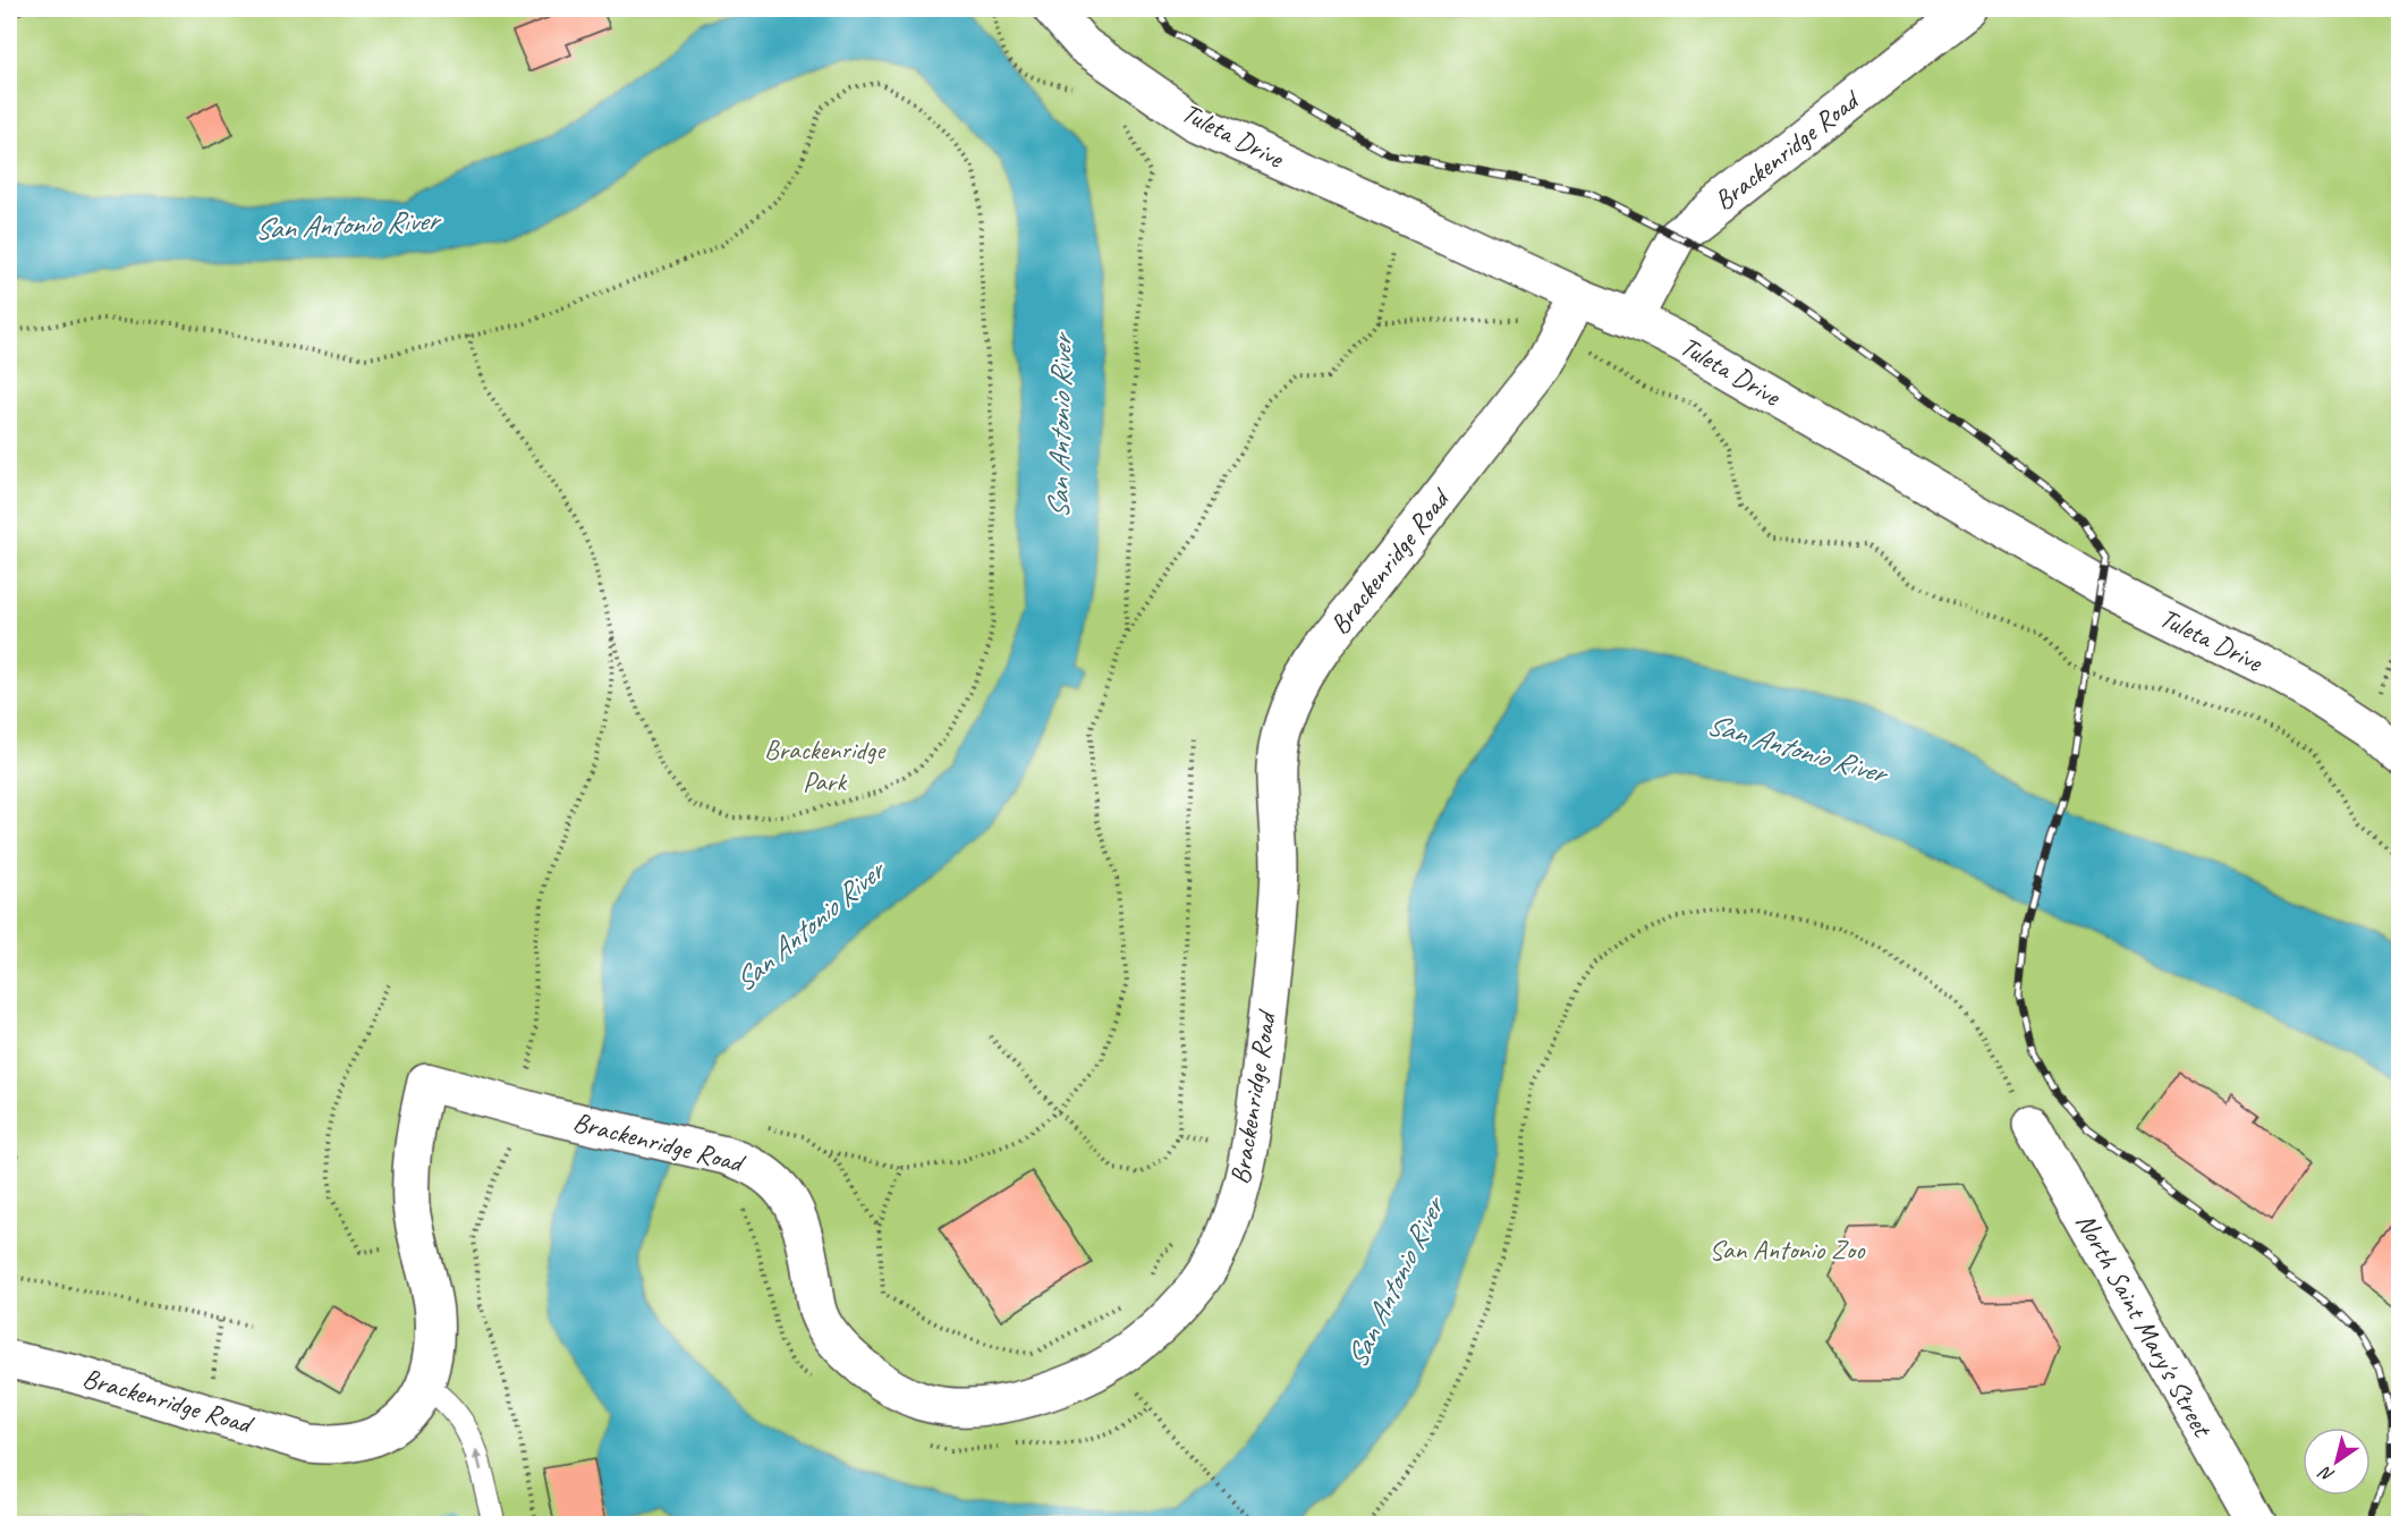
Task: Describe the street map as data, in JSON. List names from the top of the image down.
{
  "streets": {
    "street": ["Tuleta Drive", "Brackenridge Road", "North Saint Mary's Street"]
  },
  "crossings": [
    ["Tuleta Drive", "Brackenridge Road"]
  ],
  "water": ["San Antonio River"],
  "parks": ["Brackenridge Park", "San Antonio Zoo"],
  "north": "bottom left"
}
